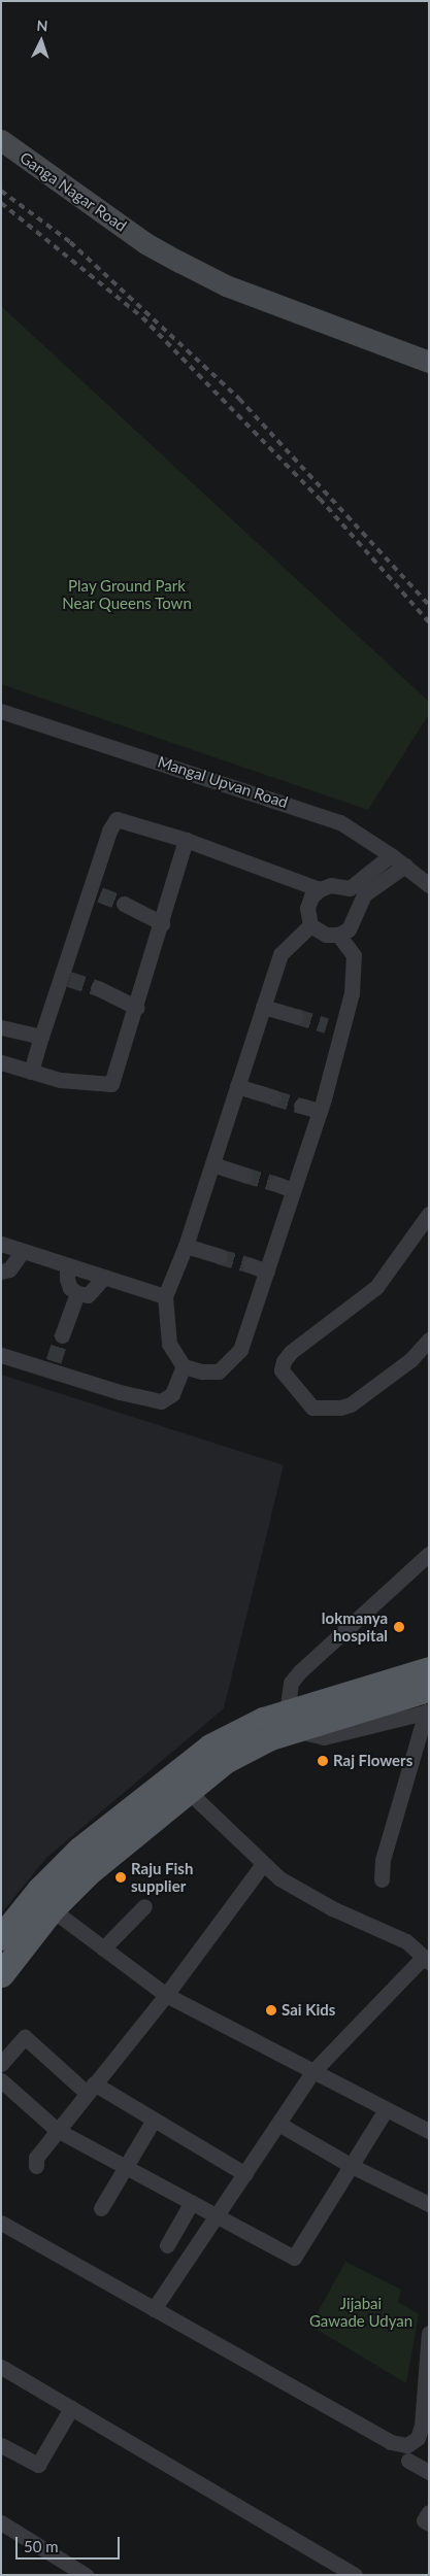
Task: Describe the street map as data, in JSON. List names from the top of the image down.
{
  "streets": {
    "main road": ["Ganga Nagar Road"],
    "street": ["Mangal Upvan Road"]
  },
  "parks": ["Play Ground Park Near Queens Town", "Jijabai Gawade Udyan"],
  "places": [
    "lokmanya hospital",
    "Raj Flowers",
    "Raju Fish supplier",
    "Sai Kids"
  ],
  "scale_bar": "50 m",
  "north": "top"
}
